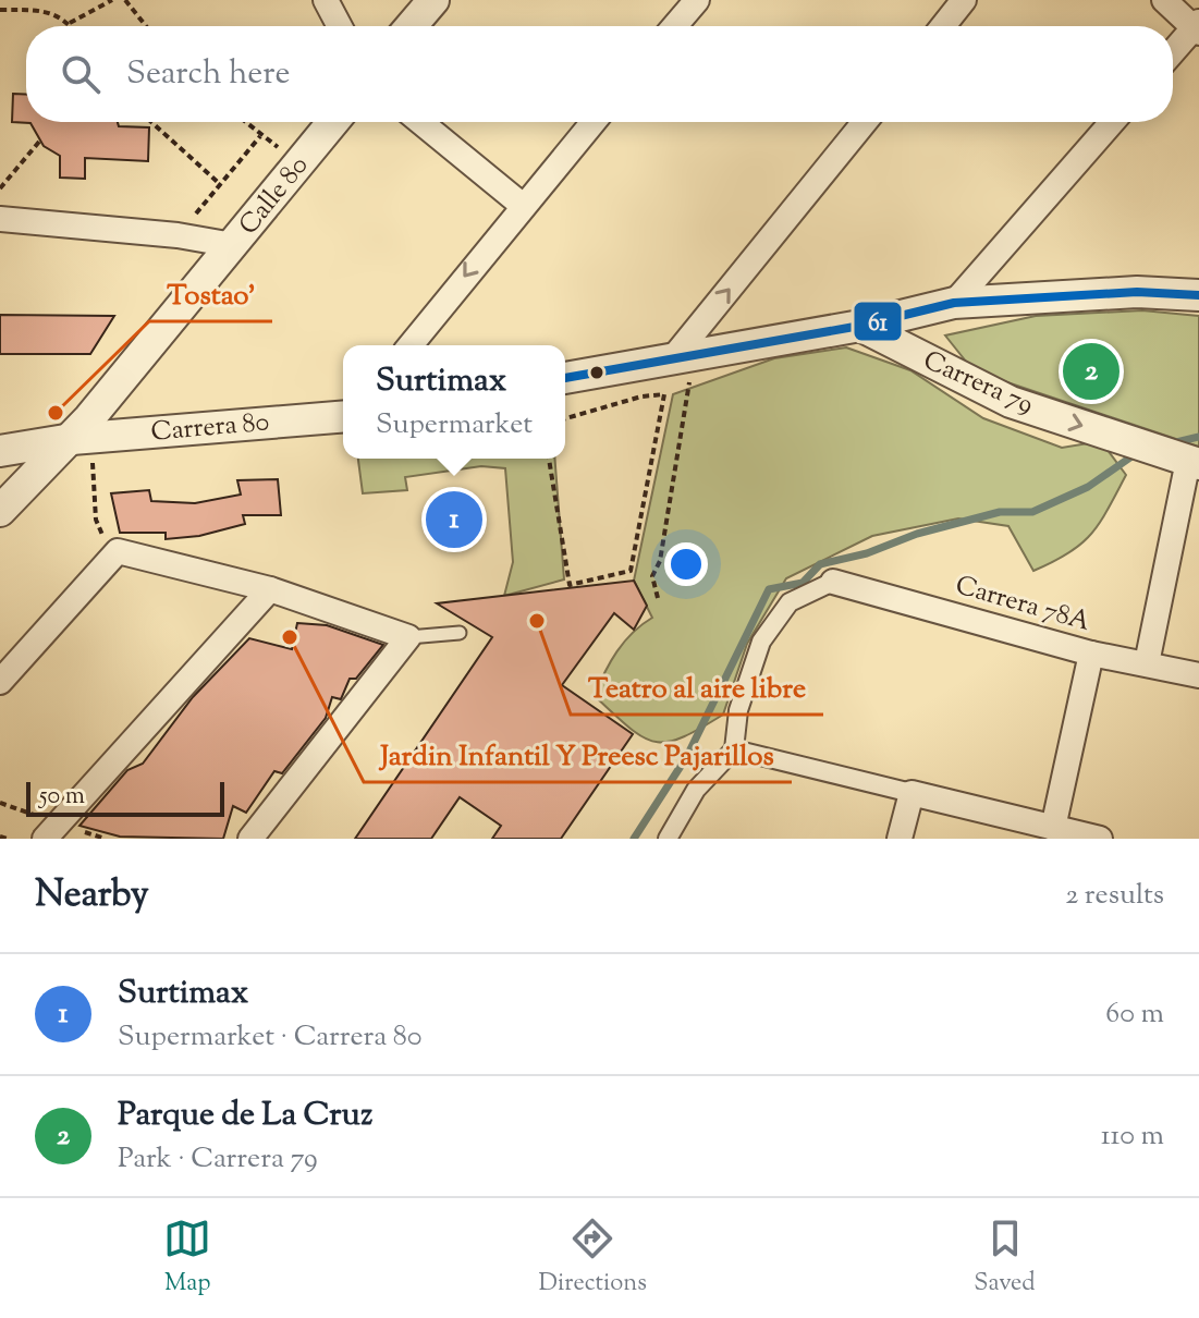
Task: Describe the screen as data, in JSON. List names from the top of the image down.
{
  "streets": {
    "street": [
      "Calle 80",
      "Carrera 79",
      "Carrera 80",
      "Carrera 78A"
    ]
  },
  "crossings": [
    ["Calle 80", "Carrera 80"]
  ],
  "places": ["Tostao’", "Teatro al aire libre", "Jardin Infantil Y Preesc Pajarillos"],
  "lines": ["transit line 61"],
  "scale_bar": "50 m",
  "page": {
    "search": "Search here",
    "pins": ["2", "1"],
    "popup": ["Surtimax", "Supermarket"],
    "scale": "50 m",
    "heading": ["Nearby", "2 results"],
    "list": [
      {
        "mark": "1",
        "name": "Surtimax",
        "note": "Supermarket · Carrera 80",
        "value": "60 m"
      },
      {
        "mark": "2",
        "name": "Parque de La Cruz",
        "note": "Park · Carrera 79",
        "value": "110 m"
      }
    ],
    "nav": ["Map", "Directions", "Saved"]
  }
}
